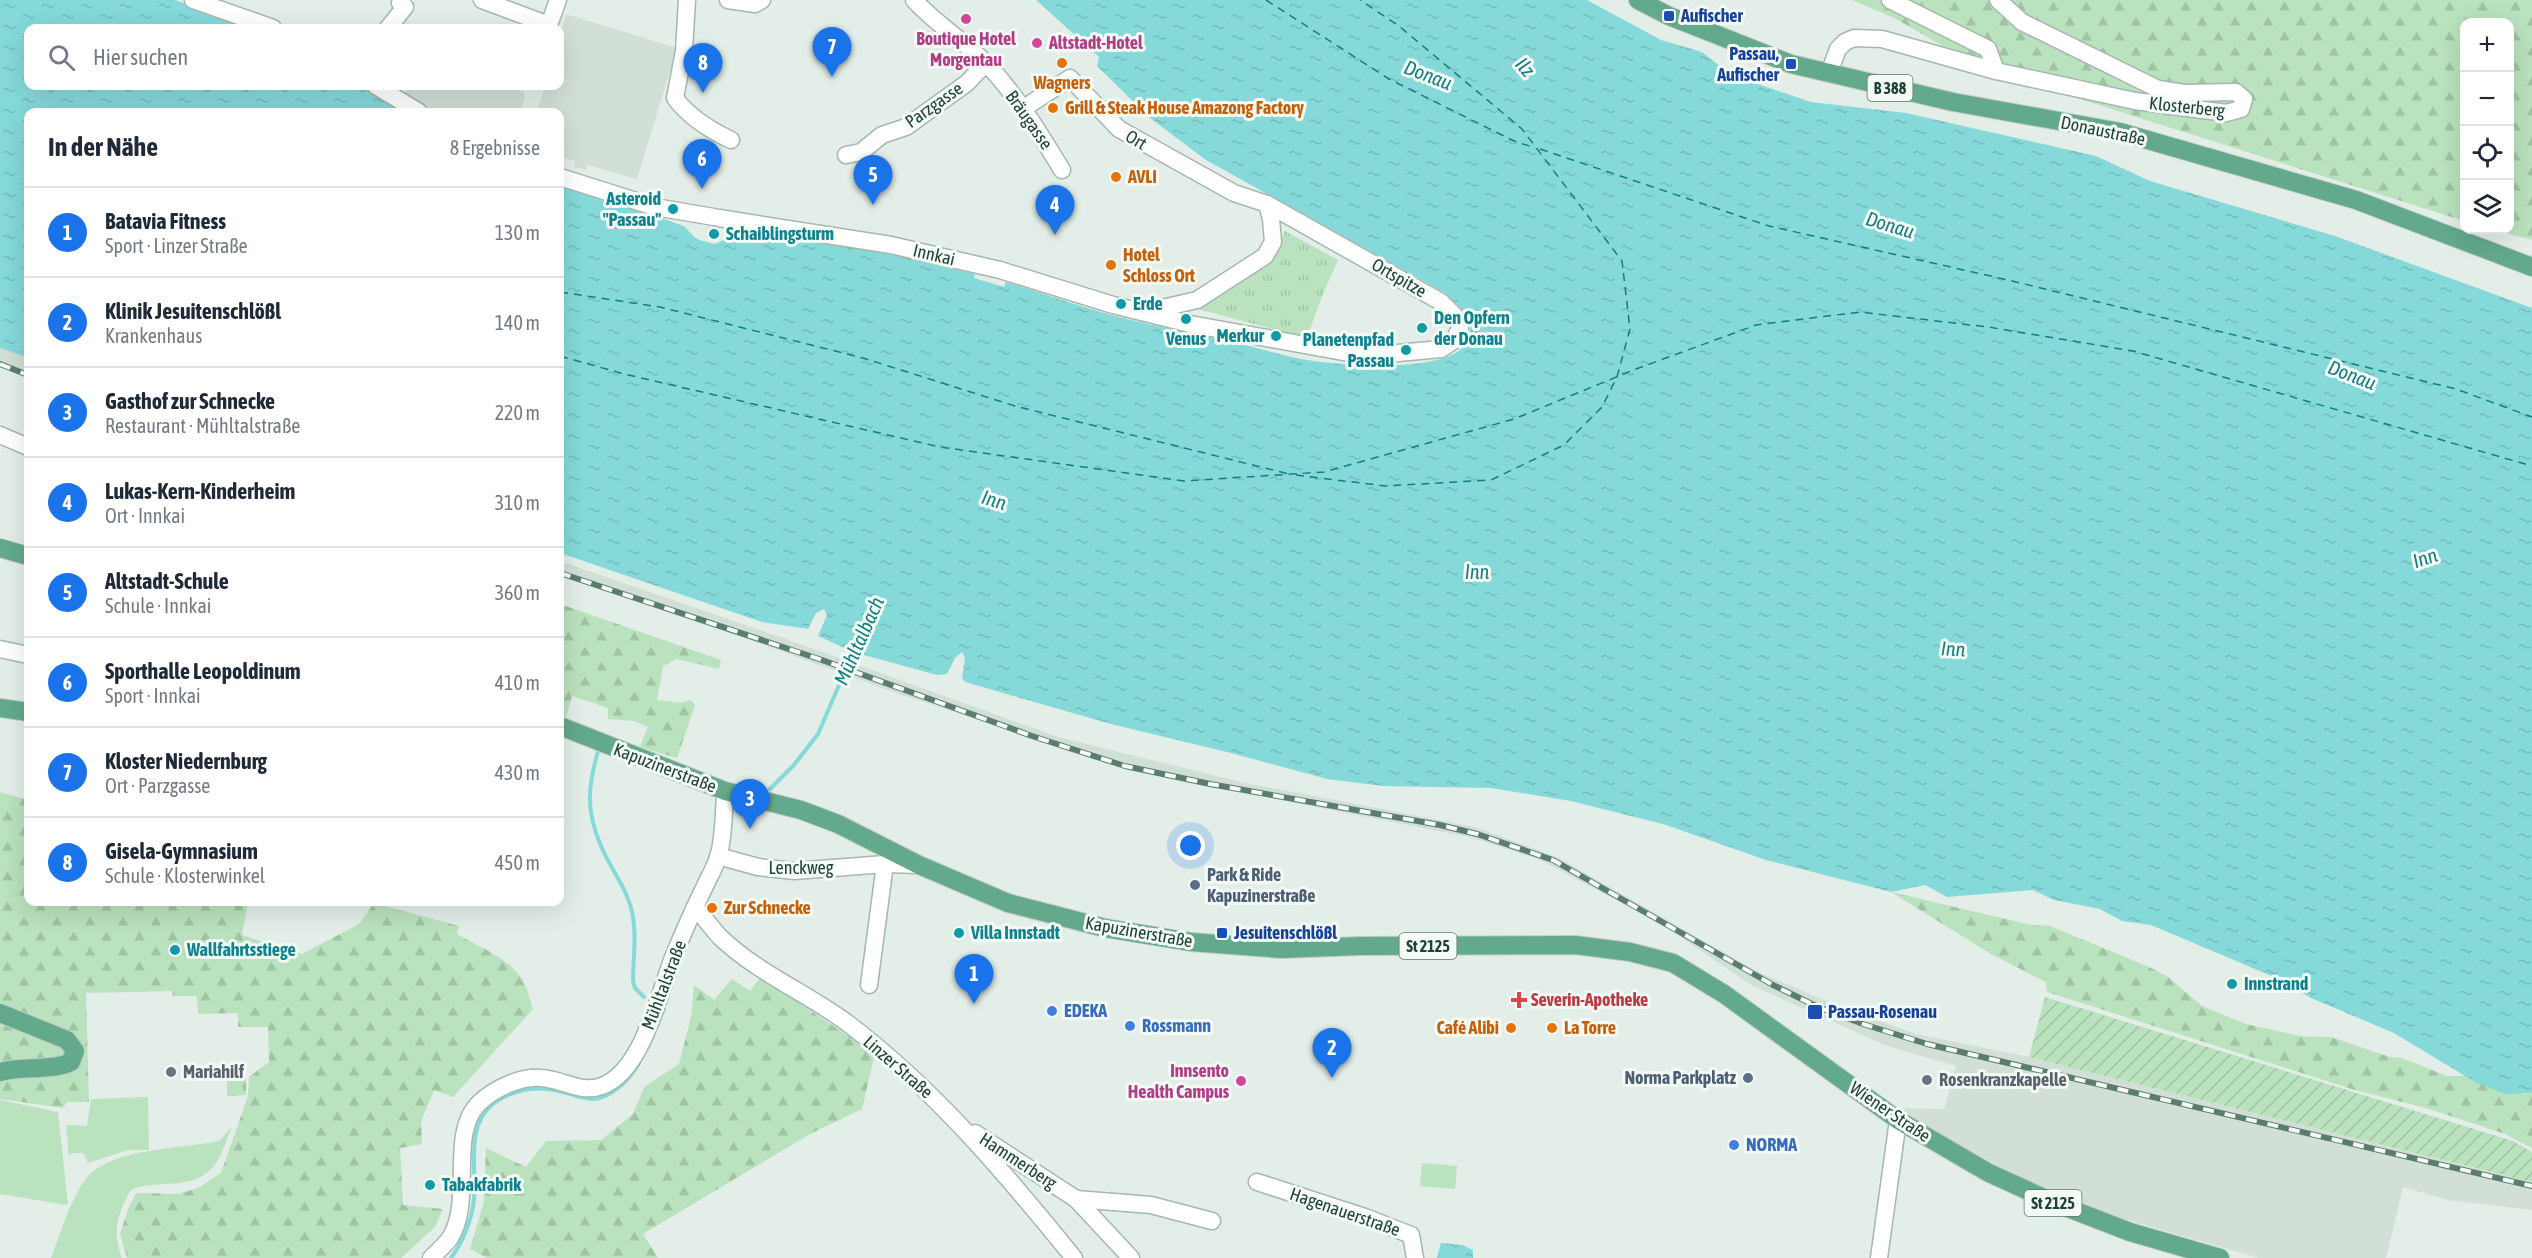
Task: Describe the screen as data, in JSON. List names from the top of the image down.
{
  "streets": {
    "main road": [
      "B 388",
      "Donaustraße",
      "Kapuzinerstraße",
      "St 2125",
      "Wiener Straße"
    ],
    "street": [
      "Parzgasse",
      "Klosterberg",
      "Bräugasse",
      "Ort",
      "Innkai",
      "Ortspitze",
      "Lenckweg",
      "Mühltalstraße",
      "Linzer Straße",
      "Hammerberg",
      "Hagenauerstraße"
    ]
  },
  "crossings": [
    ["Parzgasse", "Bräugasse"],
    ["Klosterberg", "Donaustraße"],
    ["Bräugasse", "Ort"],
    ["Ort", "Ortspitze"],
    ["Innkai", "Ortspitze"],
    ["Kapuzinerstraße", "Lenckweg"],
    ["Kapuzinerstraße", "Mühltalstraße"],
    ["Kapuzinerstraße", "Wiener Straße"],
    ["Lenckweg", "Mühltalstraße"],
    ["Mühltalstraße", "Linzer Straße"],
    ["Linzer Straße", "Hammerberg"]
  ],
  "water": [
    "Ilz",
    "Donau",
    "Inn",
    "Mühltalbach"
  ],
  "places": {
    "transit": [
      "Aufischer",
      "Passau, Aufischer",
      "Jesuitenschlößl",
      "Passau-Rosenau"
    ],
    "other": [
      "Boutique Hotel Morgentau",
      "Altstadt-Hotel",
      "Wagners",
      "Grill & Steak House Amazong Factory",
      "AVLI",
      "Asteroid \"Passau\"",
      "Schaiblingsturm",
      "Hotel Schloss Ort",
      "Erde",
      "Venus",
      "Den Opfern der Donau",
      "Merkur",
      "Planetenpfad Passau",
      "Park & Ride Kapuzinerstraße",
      "Zur Schnecke",
      "Villa Innstadt",
      "Wallfahrtsstiege",
      "Innstrand",
      "EDEKA",
      "Rossmann",
      "Café Alibi",
      "La Torre",
      "Mariahilf",
      "Norma Parkplatz",
      "Rosenkranzkapelle",
      "Innsento Health Campus",
      "NORMA",
      "Tabakfabrik"
    ],
    "health": ["Severin-Apotheke"]
  },
  "page": {
    "map_buttons": ["+", "−"],
    "search": "Hier suchen",
    "pins": [
      "7",
      "8",
      "6",
      "5",
      "4",
      "3",
      "1",
      "2"
    ],
    "heading": ["In der Nähe", "8 Ergebnisse"],
    "list": [
      {
        "mark": "1",
        "name": "Batavia Fitness",
        "note": "Sport · Linzer Straße",
        "value": "130 m"
      },
      {
        "mark": "2",
        "name": "Klinik Jesuitenschlößl",
        "note": "Krankenhaus",
        "value": "140 m"
      },
      {
        "mark": "3",
        "name": "Gasthof zur Schnecke",
        "note": "Restaurant · Mühltalstraße",
        "value": "220 m"
      },
      {
        "mark": "4",
        "name": "Lukas-Kern-Kinderheim",
        "note": "Ort · Innkai",
        "value": "310 m"
      },
      {
        "mark": "5",
        "name": "Altstadt-Schule",
        "note": "Schule · Innkai",
        "value": "360 m"
      },
      {
        "mark": "6",
        "name": "Sporthalle Leopoldinum",
        "note": "Sport · Innkai",
        "value": "410 m"
      },
      {
        "mark": "7",
        "name": "Kloster Niedernburg",
        "note": "Ort · Parzgasse",
        "value": "430 m"
      },
      {
        "mark": "8",
        "name": "Gisela-Gymnasium",
        "note": "Schule · Klosterwinkel",
        "value": "450 m"
      }
    ]
  }
}
